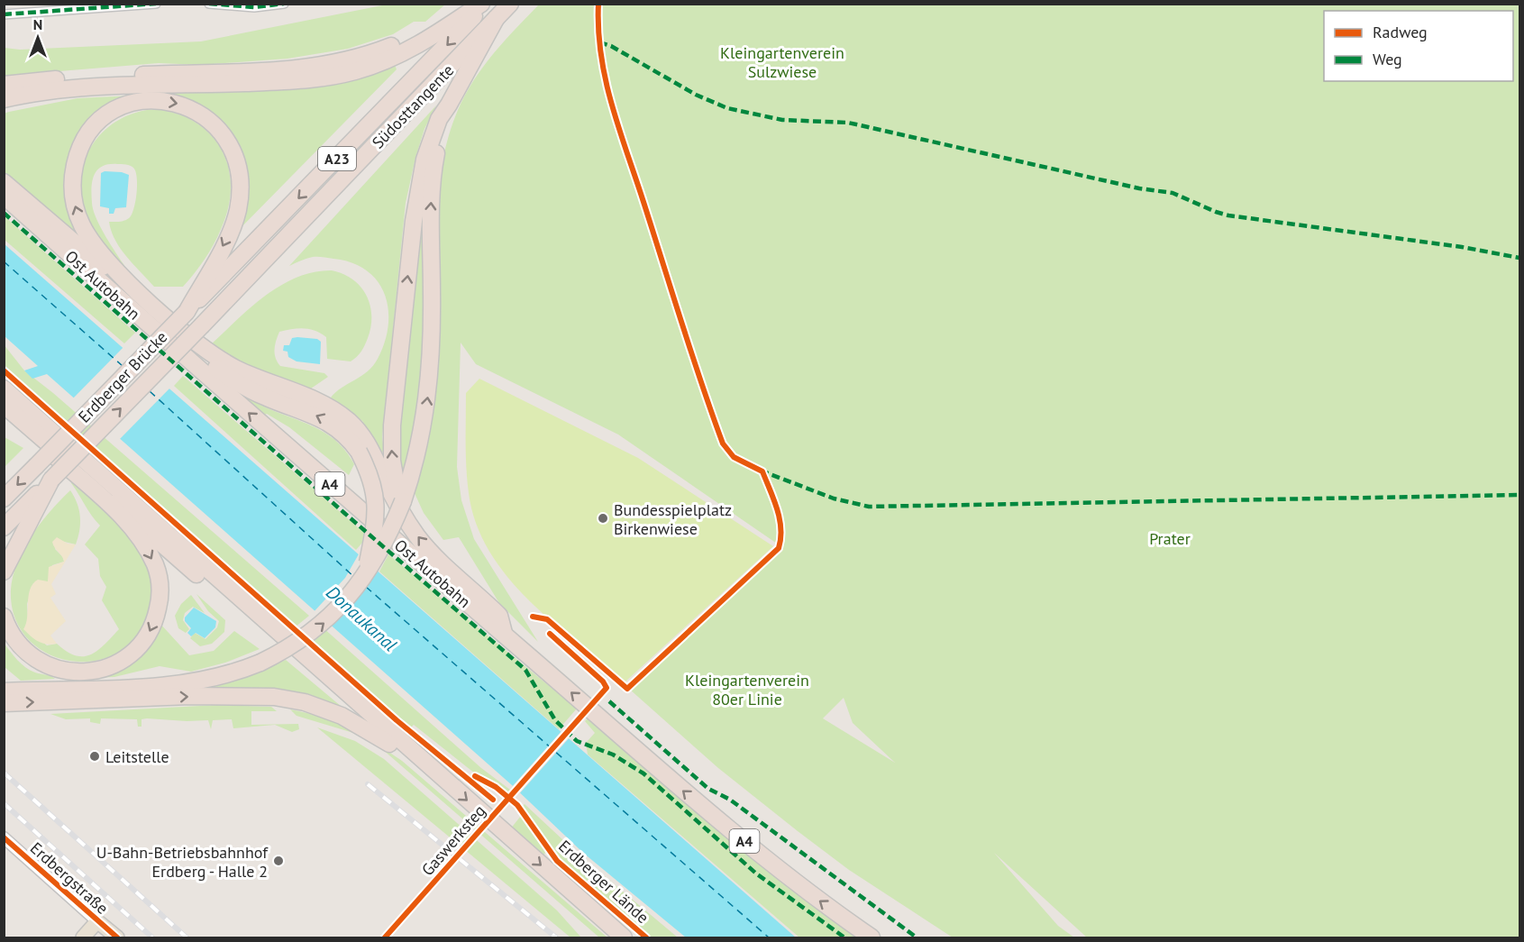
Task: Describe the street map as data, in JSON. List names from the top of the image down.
{
  "streets": {
    "highway": [
      "Südosttangente",
      "A23",
      "Ost Autobahn",
      "Erdberger Brücke",
      "A4"
    ],
    "main road": ["Erdbergstraße"],
    "cycle path": ["Gaswerksteg", "Erdberger Lände"]
  },
  "crossings": [
    ["Südosttangente", "Erdberger Brücke"],
    ["A23", "Erdberger Brücke"]
  ],
  "water": ["Donaukanal"],
  "parks": ["Kleingartenverein Sulzwiese", "Prater", "Kleingartenverein 80er Linie"],
  "places": ["Bundesspielplatz Birkenwiese", "Leitstelle", "U-Bahn-Betriebsbahnhof Erdberg - Halle 2"],
  "legend": ["Radweg", "Weg"],
  "north": "top"
}
